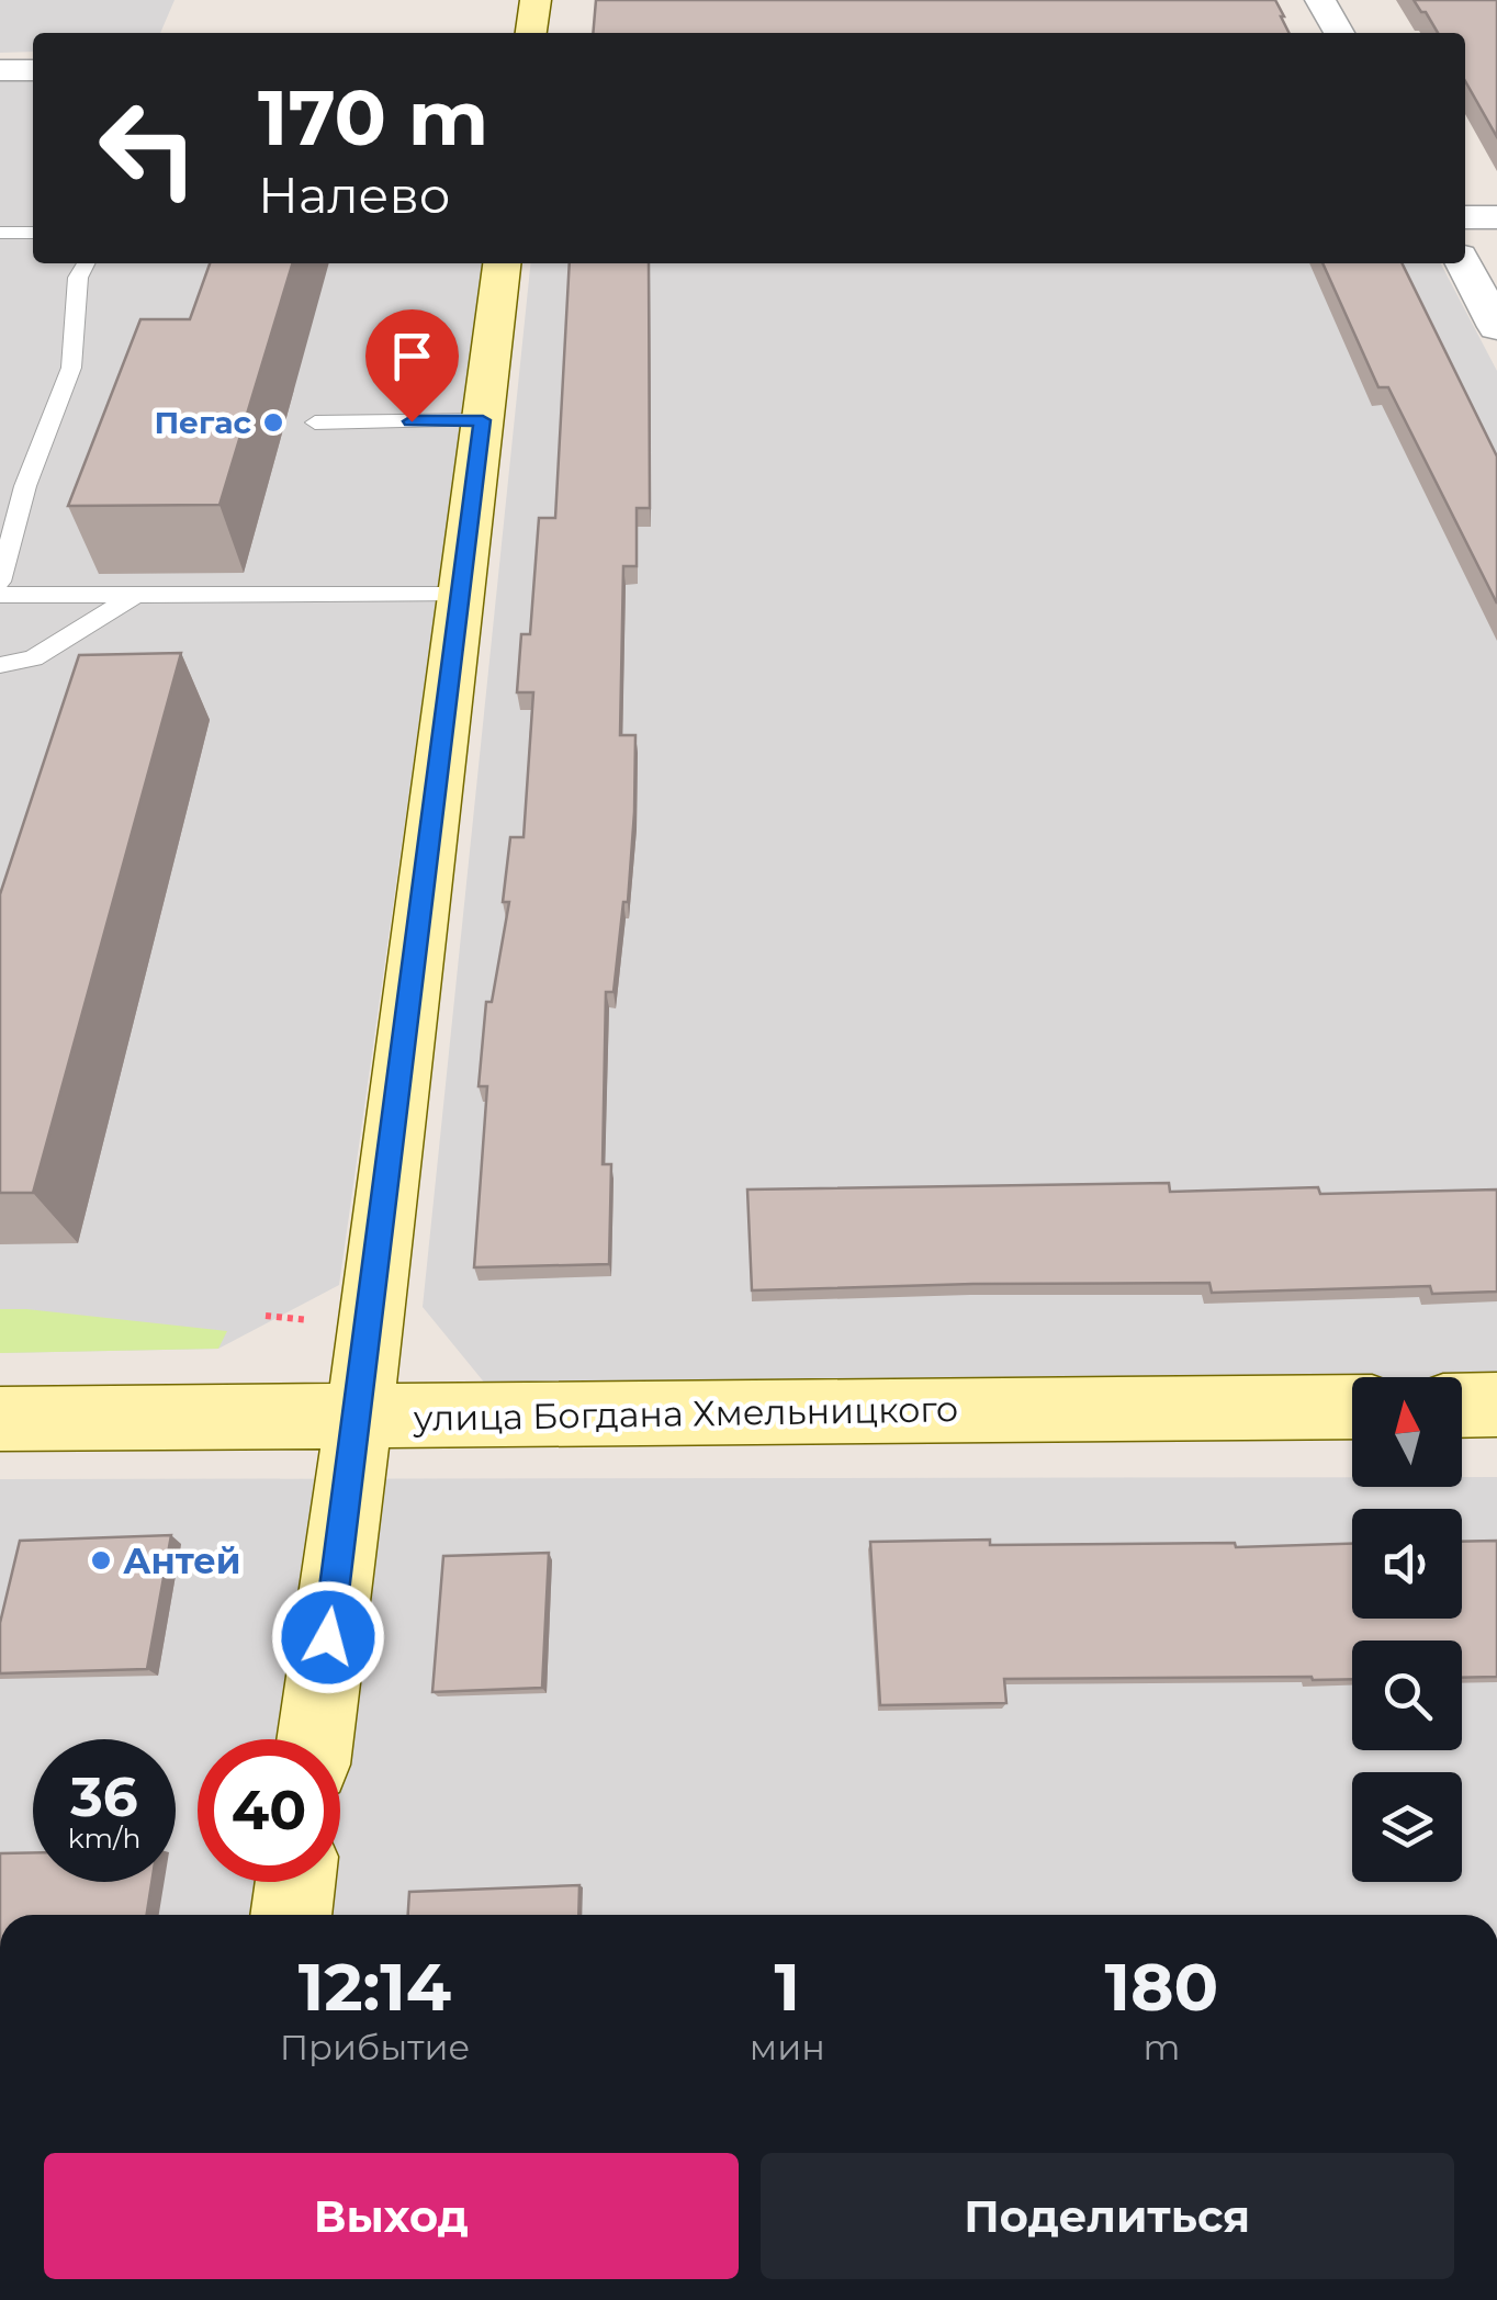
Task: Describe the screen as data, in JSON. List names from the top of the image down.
{
  "streets": {
    "street": ["улица Богдана Хмельницкого"]
  },
  "places": ["Пегас", "Антей"],
  "north": "top",
  "page": {
    "turn": ["170 m", "Налево"],
    "speed": "36 km/h",
    "limit": "40",
    "eta": [
      "12:14",
      "Прибытие",
      "1",
      "мин",
      "180",
      "m"
    ],
    "buttons": ["Выход", "Поделиться"]
  }
}
